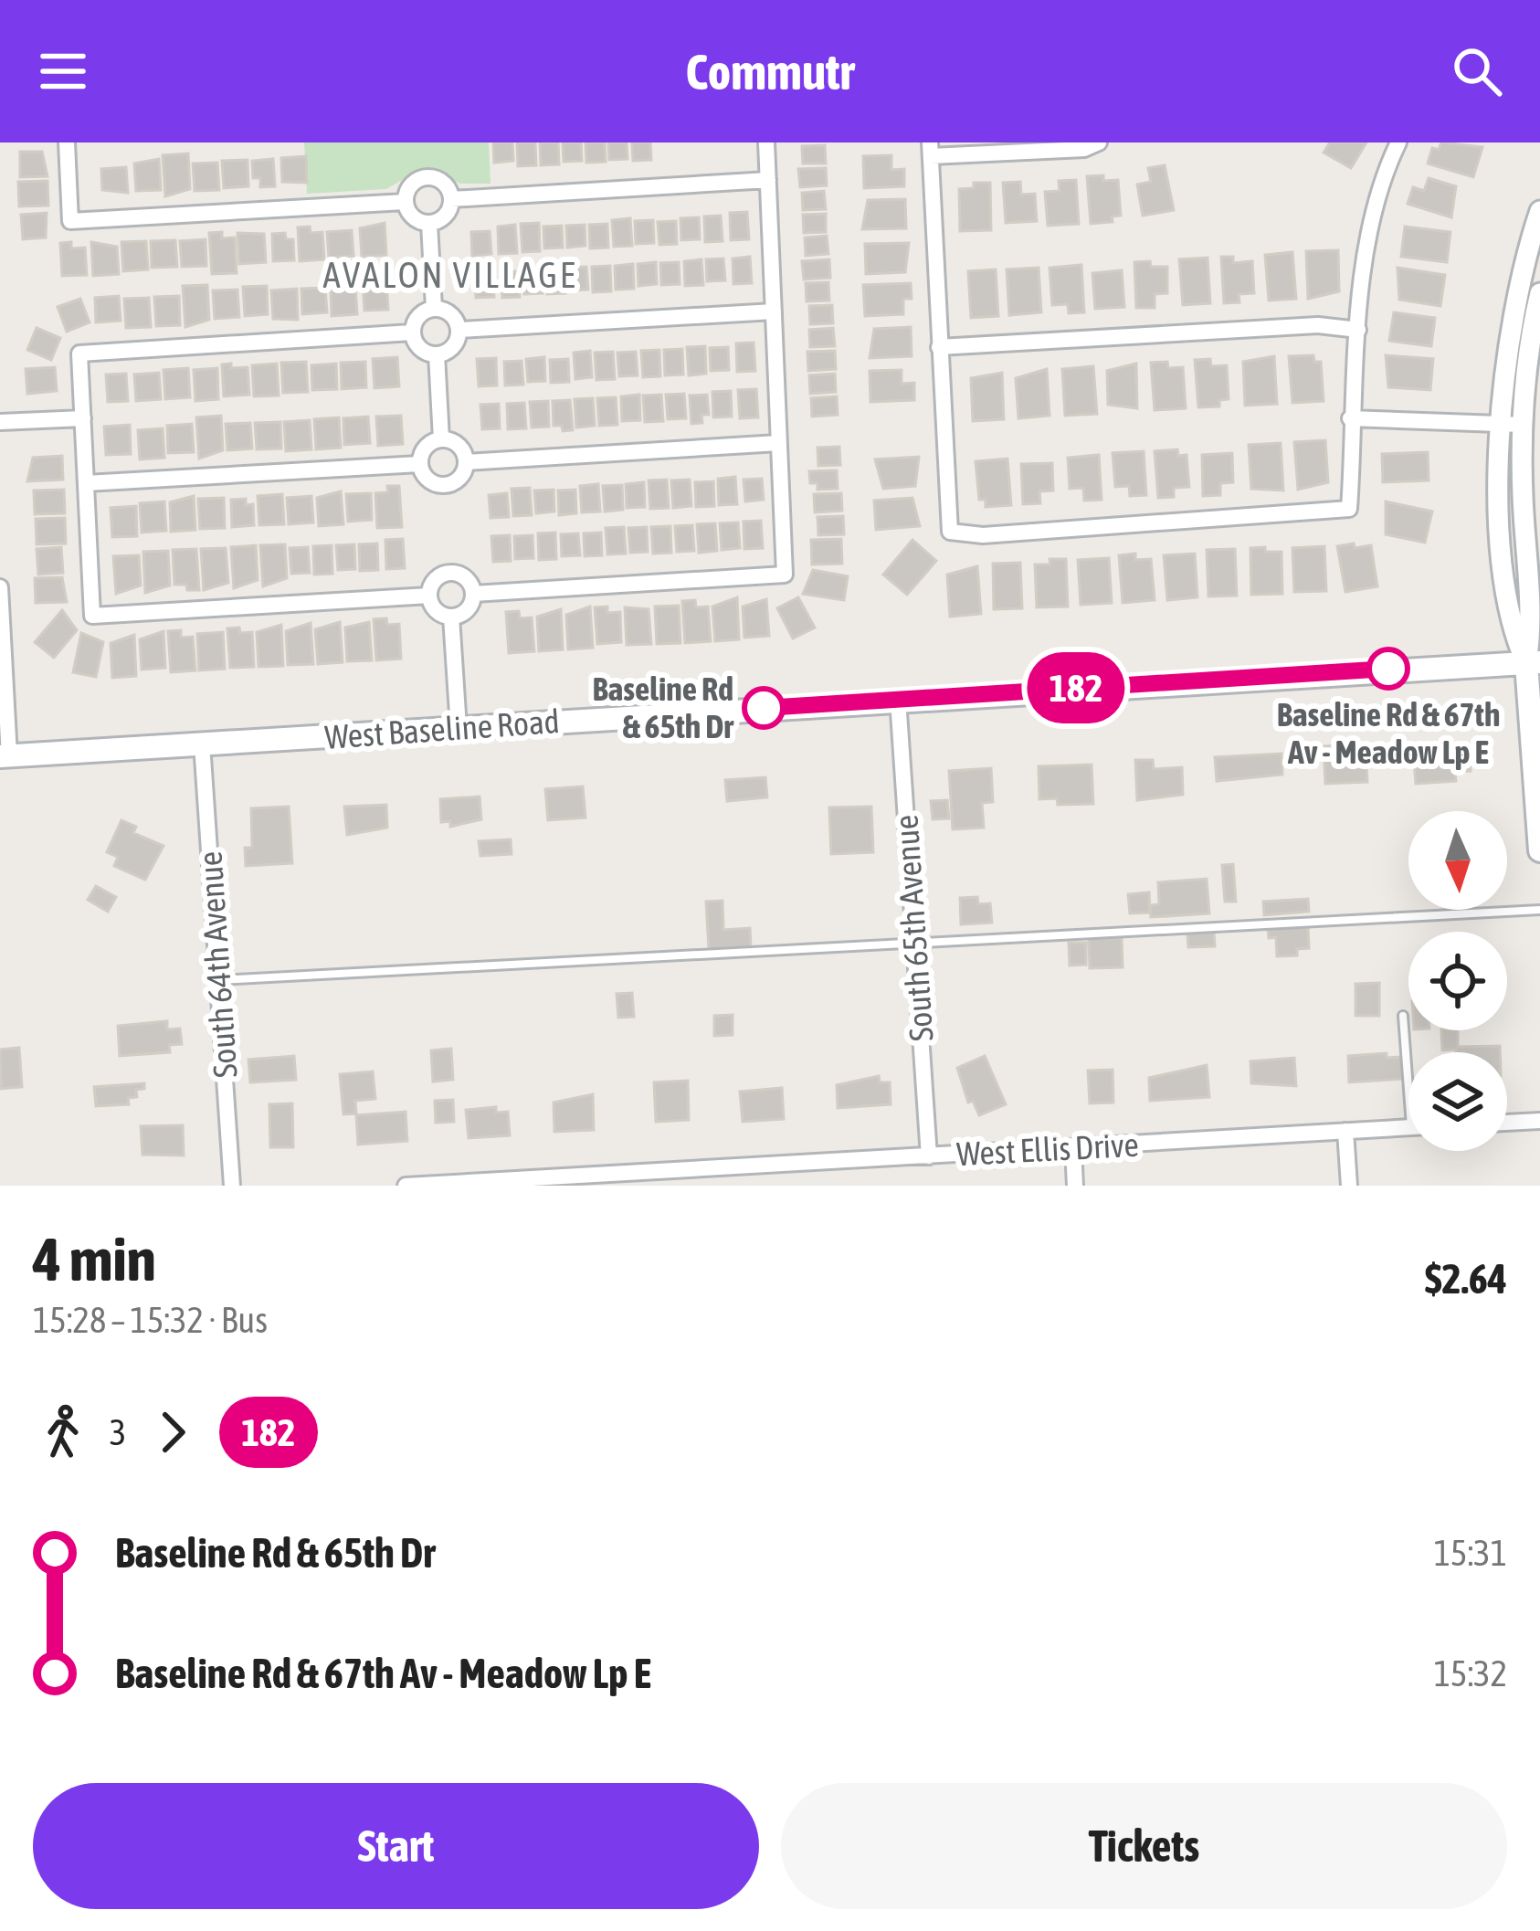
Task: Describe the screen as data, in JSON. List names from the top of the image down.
{
  "streets": {
    "main road": ["West Baseline Road"],
    "street": ["South 65th Avenue", "South 64th Avenue", "West Ellis Drive"]
  },
  "crossings": [
    ["West Baseline Road", "South 65th Avenue"],
    ["West Baseline Road", "South 64th Avenue"],
    ["South 65th Avenue", "West Ellis Drive"]
  ],
  "districts": ["AVALON VILLAGE"],
  "places": ["Baseline Rd & 67th Av - Meadow Lp E", "Baseline Rd & 65th Dr"],
  "lines": ["bus line 182"],
  "north": "bottom",
  "page": {
    "header": "Commutr",
    "on_map": "182",
    "heading": ["4 min", "15:28 – 15:32 · Bus", "$2.64"],
    "legs": ["3", "182"],
    "list": [
      {
        "name": "Baseline Rd & 65th Dr",
        "value": "15:31"
      },
      {
        "name": "Baseline Rd & 67th Av - Meadow Lp E",
        "value": "15:32"
      }
    ],
    "buttons": ["Start", "Tickets"]
  }
}
